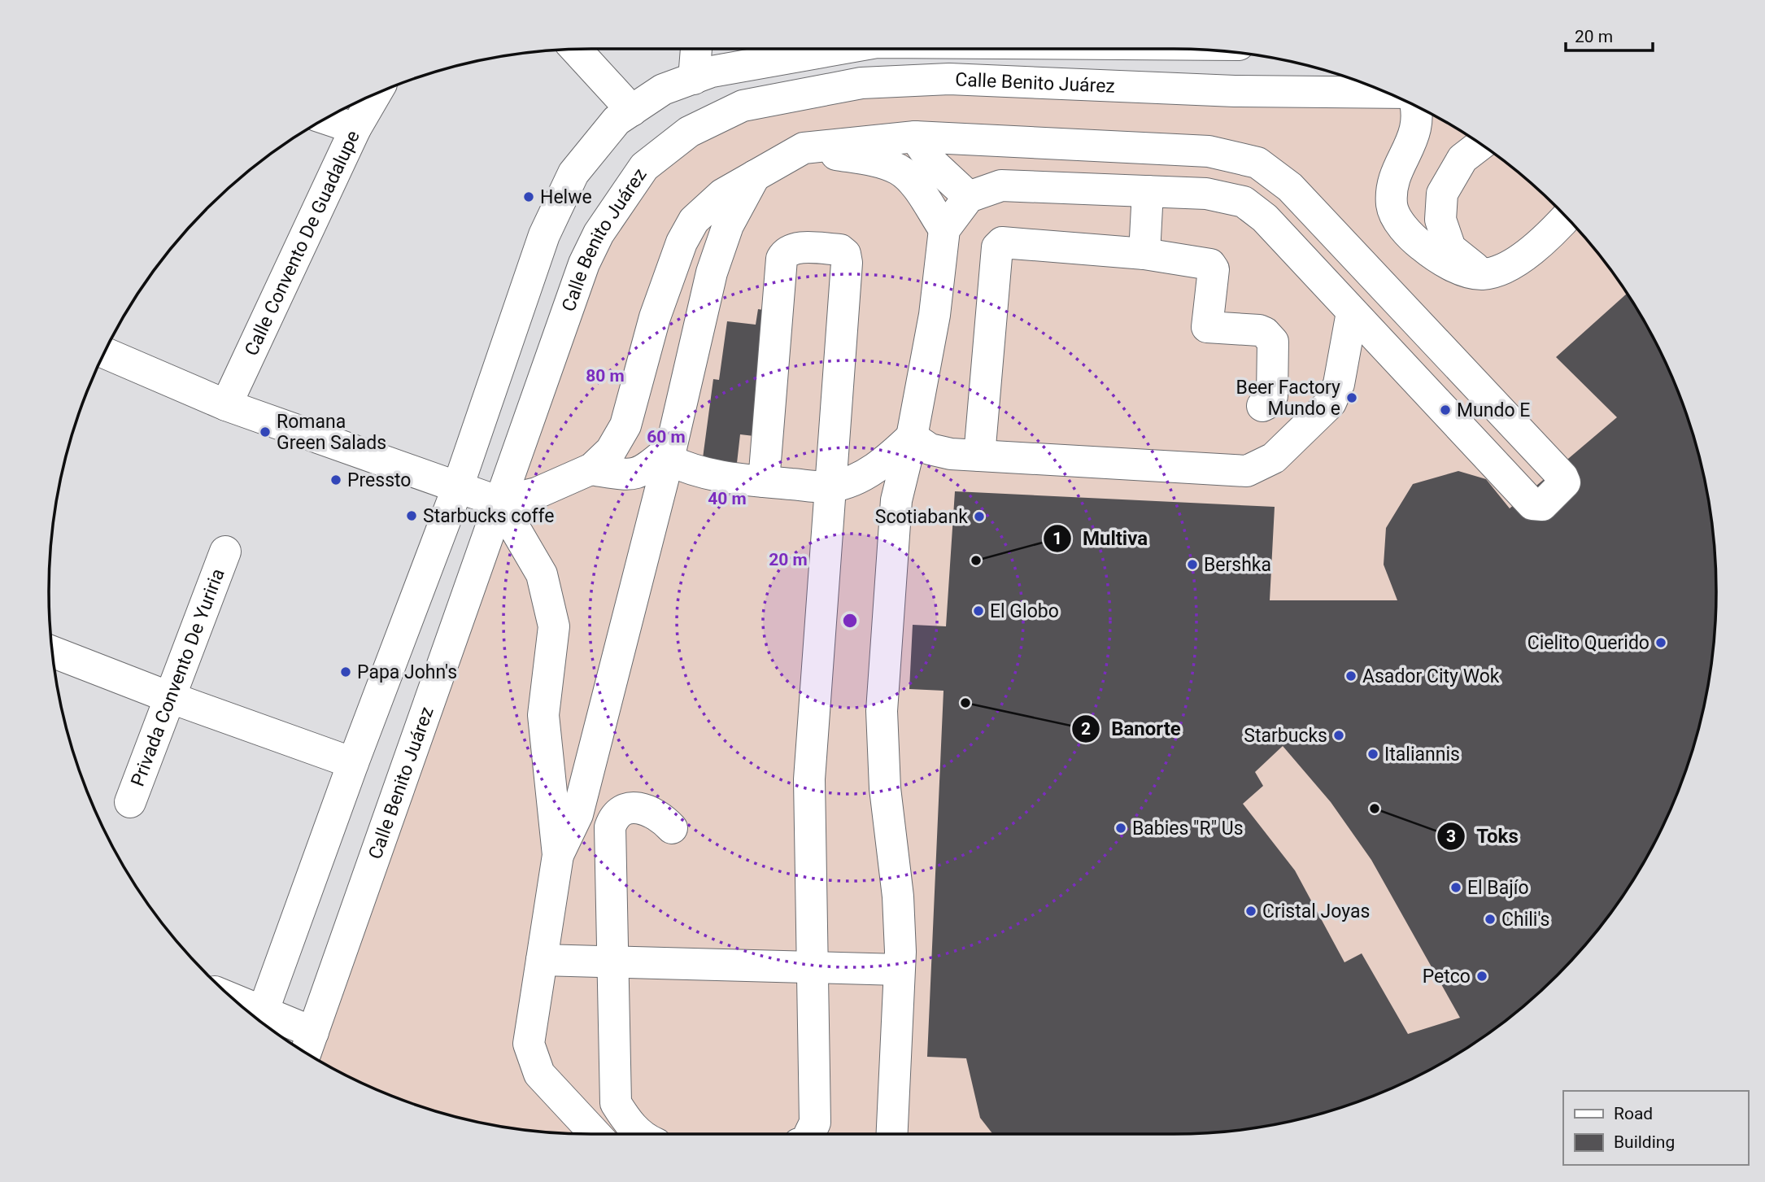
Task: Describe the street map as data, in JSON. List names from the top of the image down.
{
  "streets": {
    "main road": ["Calle Benito Juárez", "Calle Convento De Guadalupe", "Privada Convento De Yuriria"]
  },
  "places": [
    "Helwe",
    "Beer Factory Mundo e",
    "Mundo E",
    "Romana Green Salads",
    "Pressto",
    "Starbucks coffe",
    "Scotiabank",
    "Multiva",
    "Bershka",
    "El Globo",
    "Cielito Querido",
    "Papa John's",
    "Asador City Wok",
    "Banorte",
    "Starbucks",
    "Italiannis",
    "Toks",
    "Babies \"R\" Us",
    "El Bajío",
    "Cristal Joyas",
    "Chili's",
    "Petco"
  ],
  "legend": ["Road", "Building"],
  "scale_bar": "20 m",
  "rings": [
    "80 m",
    "60 m",
    "40 m",
    "20 m"
  ]
}
